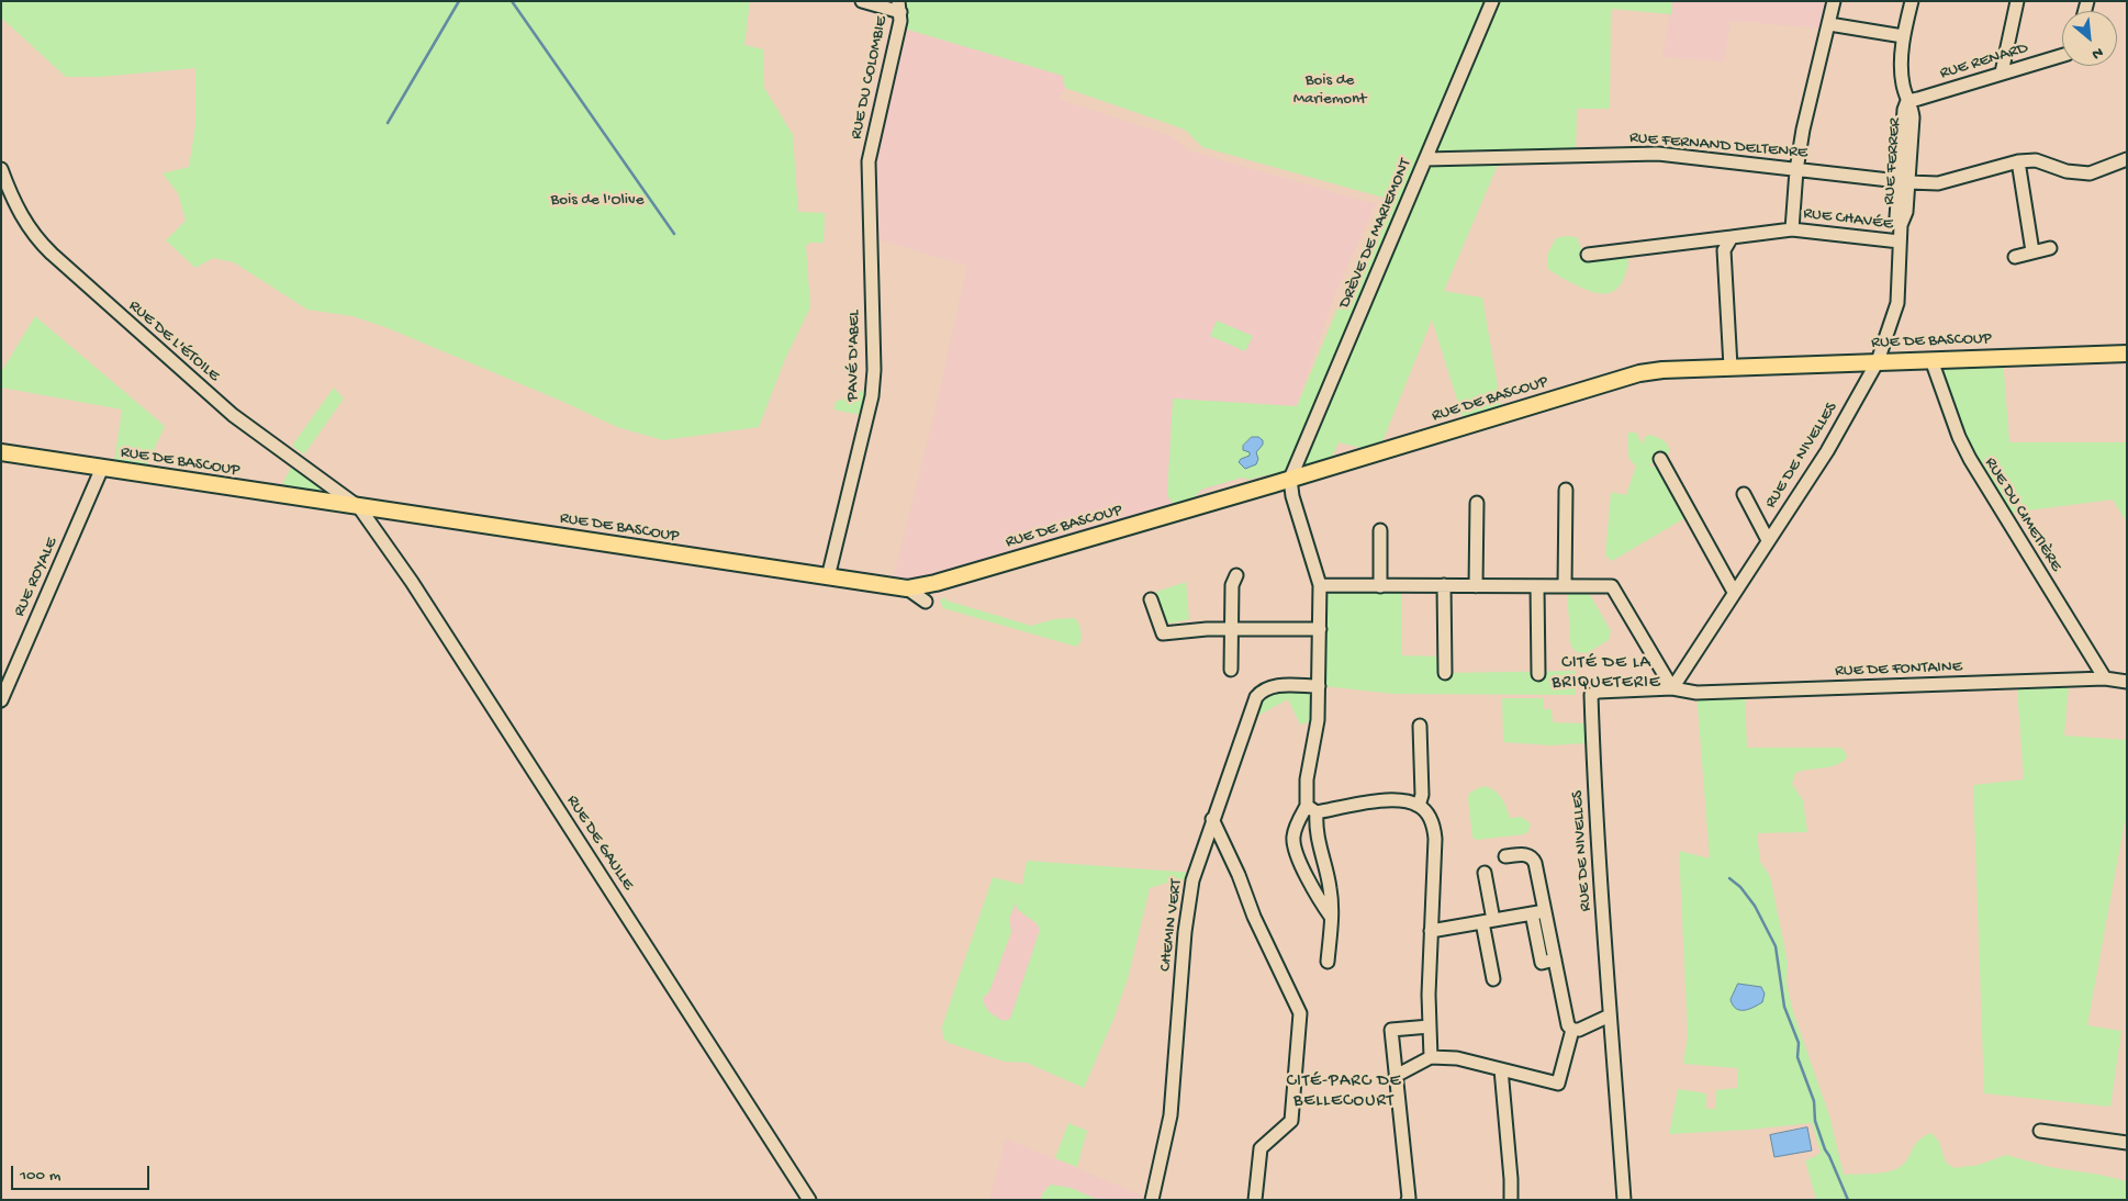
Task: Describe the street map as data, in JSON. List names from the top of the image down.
{
  "streets": {
    "main road": ["RUE DE BASCOUP"],
    "street": [
      "RUE RENARD",
      "RUE DU COLOMBIE",
      "RUE FERNAND DELTENRE",
      "RUE FERRER",
      "RUE CHAVÉE",
      "DRÈVE DE MARIEMONT",
      "RUE DE L'ÉTOILE",
      "PAVÉ D'ABEL",
      "RUE DE NIVELLES",
      "RUE DU CIMETIÈRE",
      "RUE ROYALE",
      "RUE DE FONTAINE",
      "RUE DE GAULLE",
      "CHEMIN VERT"
    ]
  },
  "crossings": [
    ["RUE RENARD", "RUE FERRER"],
    ["RUE DU COLOMBIE", "PAVÉ D'ABEL"],
    ["RUE FERNAND DELTENRE", "RUE FERRER"],
    ["RUE FERNAND DELTENRE", "DRÈVE DE MARIEMONT"],
    ["RUE FERRER", "RUE CHAVÉE"],
    ["RUE FERRER", "RUE DE BASCOUP"],
    ["RUE FERRER", "RUE DE NIVELLES"],
    ["DRÈVE DE MARIEMONT", "RUE DE BASCOUP"],
    ["RUE DE L'ÉTOILE", "RUE DE BASCOUP"],
    ["RUE DE L'ÉTOILE", "RUE DE GAULLE"],
    ["RUE DE BASCOUP", "PAVÉ D'ABEL"],
    ["RUE DE BASCOUP", "RUE DE NIVELLES"],
    ["RUE DE BASCOUP", "RUE DU CIMETIÈRE"],
    ["RUE DE BASCOUP", "RUE ROYALE"],
    ["RUE DE BASCOUP", "RUE DE GAULLE"],
    ["RUE DE NIVELLES", "RUE DE FONTAINE"],
    ["RUE DU CIMETIÈRE", "RUE DE FONTAINE"]
  ],
  "districts": ["CITÉ DE LA BRIQUETERIE", "CITÉ-PARC DE BELLECOURT"],
  "parks": ["Bois de Mariemont", "Bois de l'Olive"],
  "scale_bar": "100 m",
  "north": "bottom right"
}
